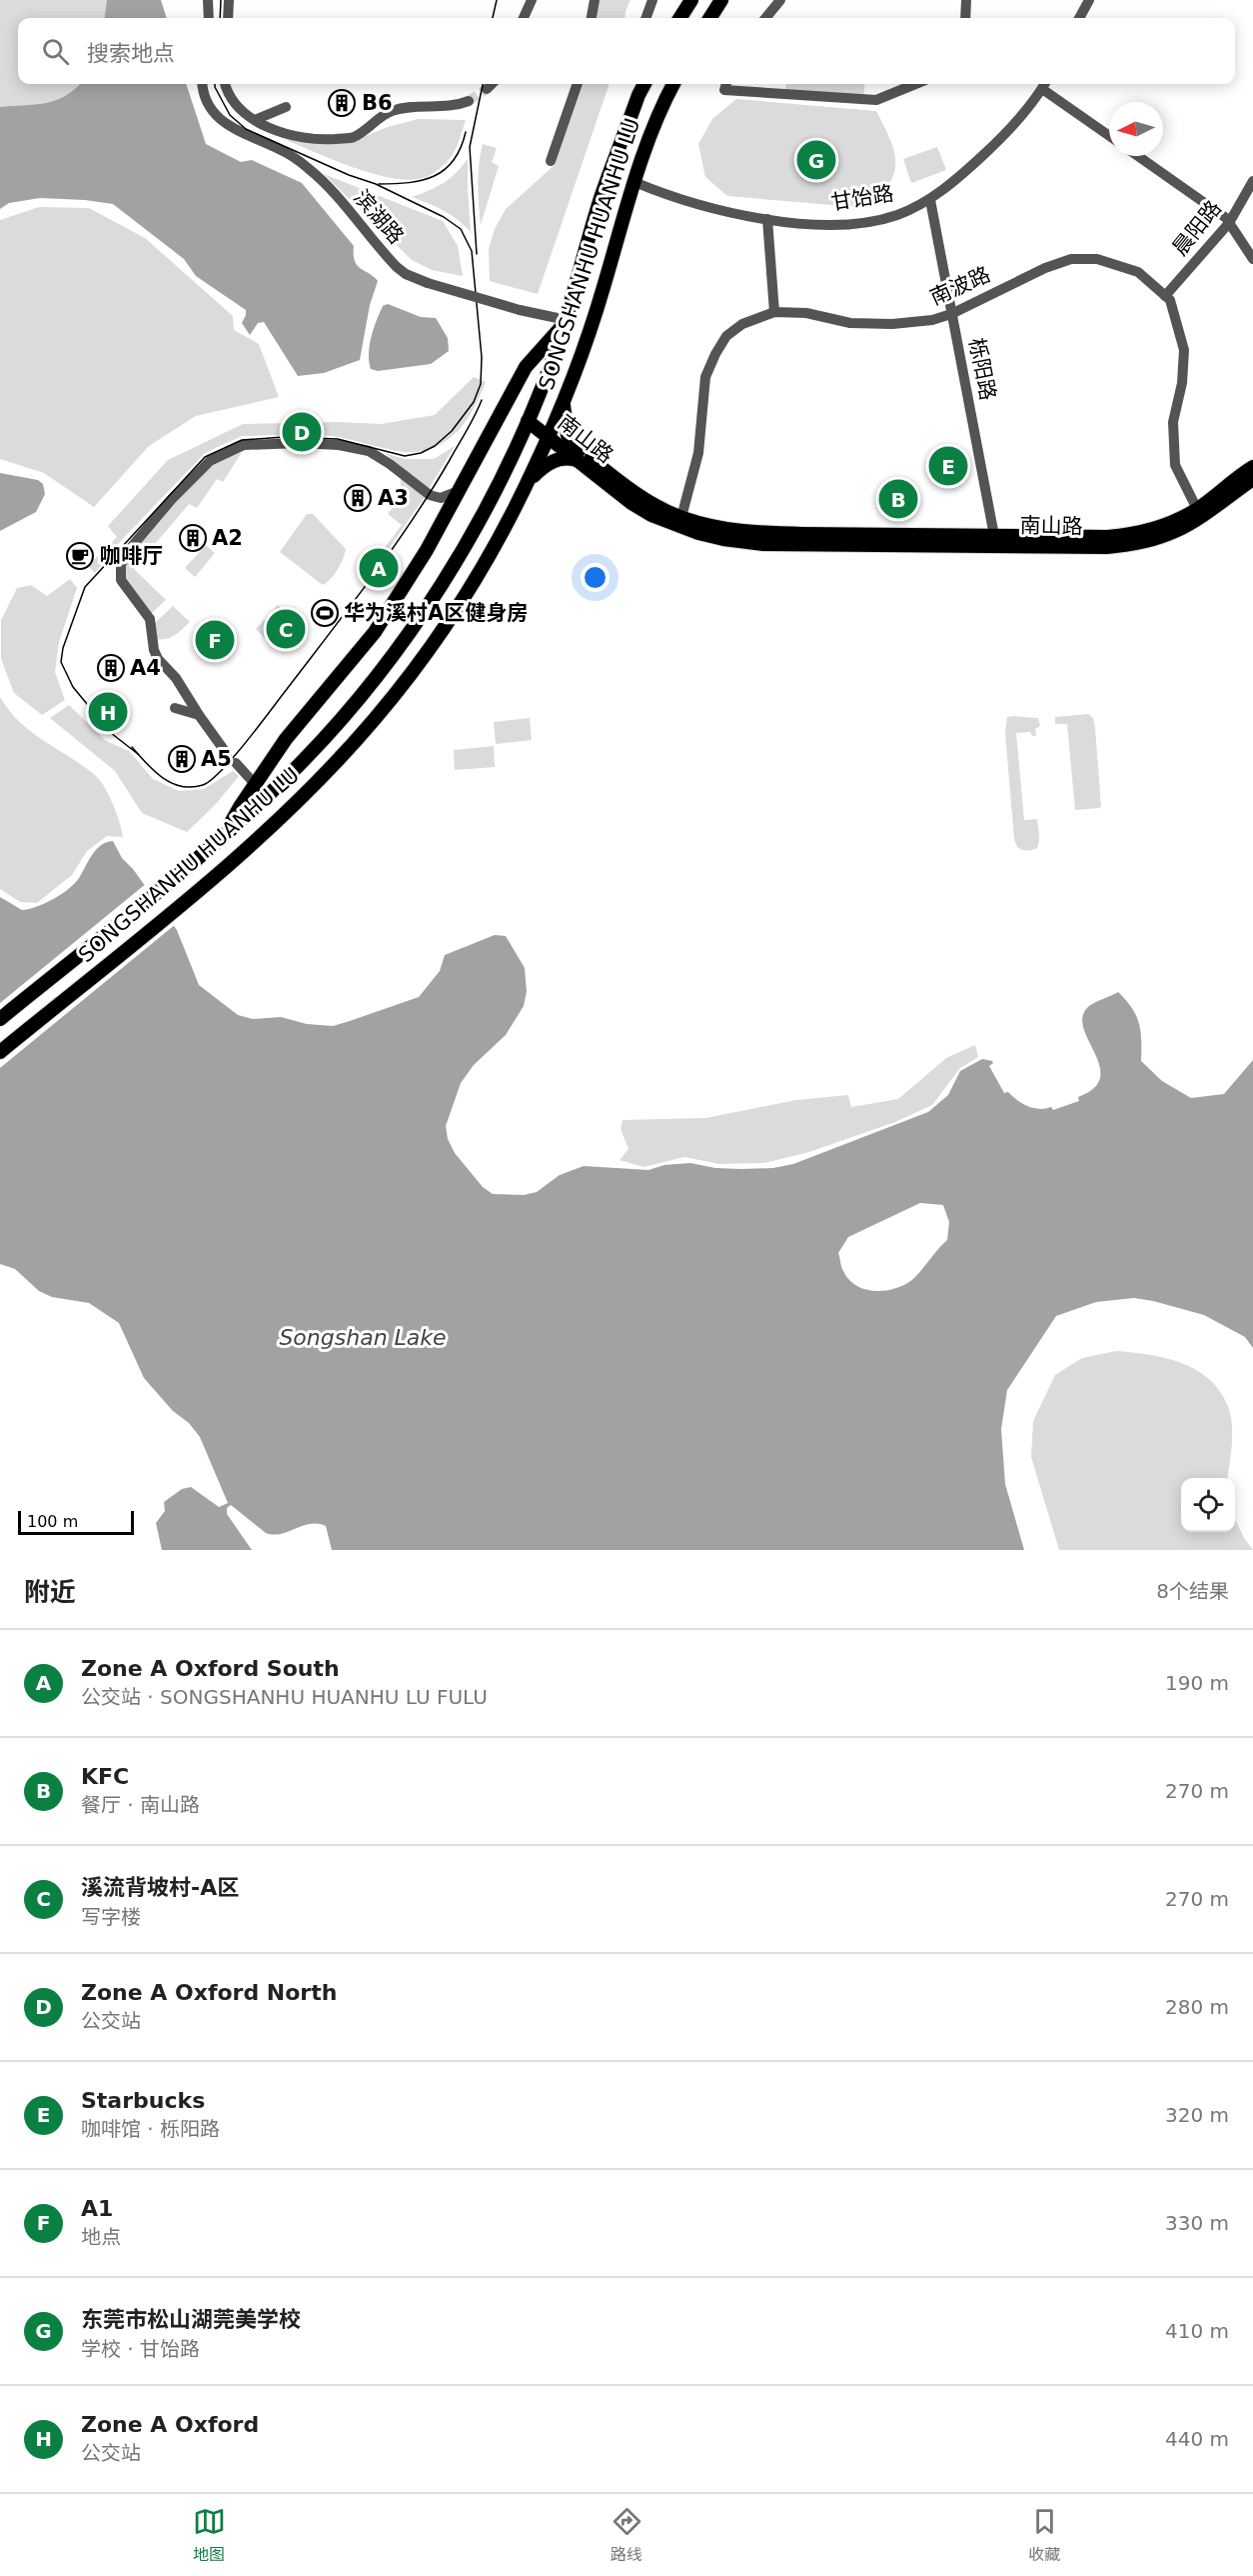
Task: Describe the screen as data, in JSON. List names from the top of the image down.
{
  "streets": {
    "main road": ["SONGSHANHU HUANHU LU", "南山路"],
    "street": [
      "甘饴路",
      "滨湖路",
      "晨阳路",
      "南波路",
      "栎阳路"
    ]
  },
  "crossings": [
    ["甘饴路", "SONGSHANHU HUANHU LU"],
    ["甘饴路", "栎阳路"],
    ["滨湖路", "SONGSHANHU HUANHU LU"],
    ["晨阳路", "南波路"],
    ["SONGSHANHU HUANHU LU", "南山路"],
    ["南波路", "栎阳路"],
    ["南波路", "南山路"],
    ["栎阳路", "南山路"]
  ],
  "water": ["Songshan Lake"],
  "places": {
    "building": [
      "B6",
      "A3",
      "A2",
      "A4",
      "A5"
    ],
    "cafe": ["咖啡厅"],
    "sports": ["华为溪村A区健身房"]
  },
  "scale_bar": "100 m",
  "north": "left",
  "page": {
    "search": "搜索地点",
    "pins": [
      "G",
      "D",
      "E",
      "B",
      "A",
      "C",
      "F",
      "H"
    ],
    "scale": "100 m",
    "heading": ["附近", "8个结果"],
    "list": [
      {
        "mark": "A",
        "name": "Zone A Oxford South",
        "note": "公交站 · SONGSHANHU HUANHU LU FULU",
        "value": "190 m"
      },
      {
        "mark": "B",
        "name": "KFC",
        "note": "餐厅 · 南山路",
        "value": "270 m"
      },
      {
        "mark": "C",
        "name": "溪流背坡村-A区",
        "note": "写字楼",
        "value": "270 m"
      },
      {
        "mark": "D",
        "name": "Zone A Oxford North",
        "note": "公交站",
        "value": "280 m"
      },
      {
        "mark": "E",
        "name": "Starbucks",
        "note": "咖啡馆 · 栎阳路",
        "value": "320 m"
      },
      {
        "mark": "F",
        "name": "A1",
        "note": "地点",
        "value": "330 m"
      },
      {
        "mark": "G",
        "name": "东莞市松山湖莞美学校",
        "note": "学校 · 甘饴路",
        "value": "410 m"
      },
      {
        "mark": "H",
        "name": "Zone A Oxford",
        "note": "公交站",
        "value": "440 m"
      }
    ],
    "nav": ["地图", "路线", "收藏"]
  }
}
